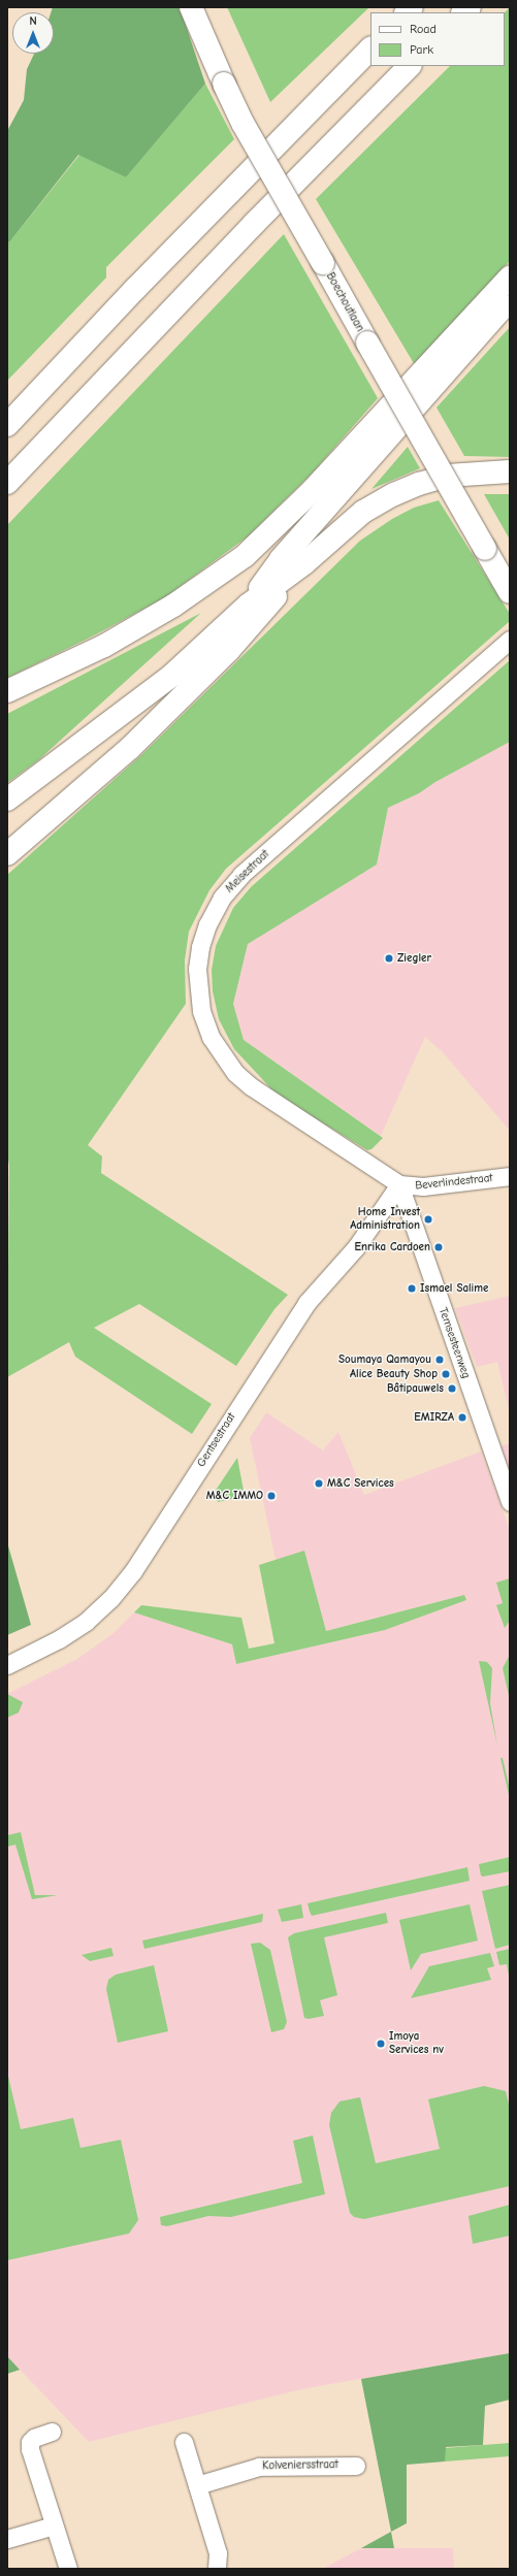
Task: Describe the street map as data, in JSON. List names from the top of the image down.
{
  "streets": {
    "main road": ["Boechoutlaan"],
    "street": [
      "Meisestraat",
      "Beverlindestraat",
      "Temsesteenweg",
      "Gentsestraat",
      "Kolveniersstraat"
    ]
  },
  "crossings": [
    ["Meisestraat", "Beverlindestraat"],
    ["Meisestraat", "Temsesteenweg"],
    ["Meisestraat", "Gentsestraat"],
    ["Beverlindestraat", "Temsesteenweg"],
    ["Beverlindestraat", "Gentsestraat"],
    ["Temsesteenweg", "Gentsestraat"]
  ],
  "places": [
    "Ziegler",
    "Home Invest Administration",
    "Enrika Cardoen",
    "Ismael Salime",
    "Soumaya Qamayou",
    "Alice Beauty Shop",
    "Bâtipauwels",
    "EMIRZA",
    "M&C Services",
    "M&C IMMO",
    "Imoya Services nv"
  ],
  "legend": ["Road", "Park"],
  "north": "top"
}
